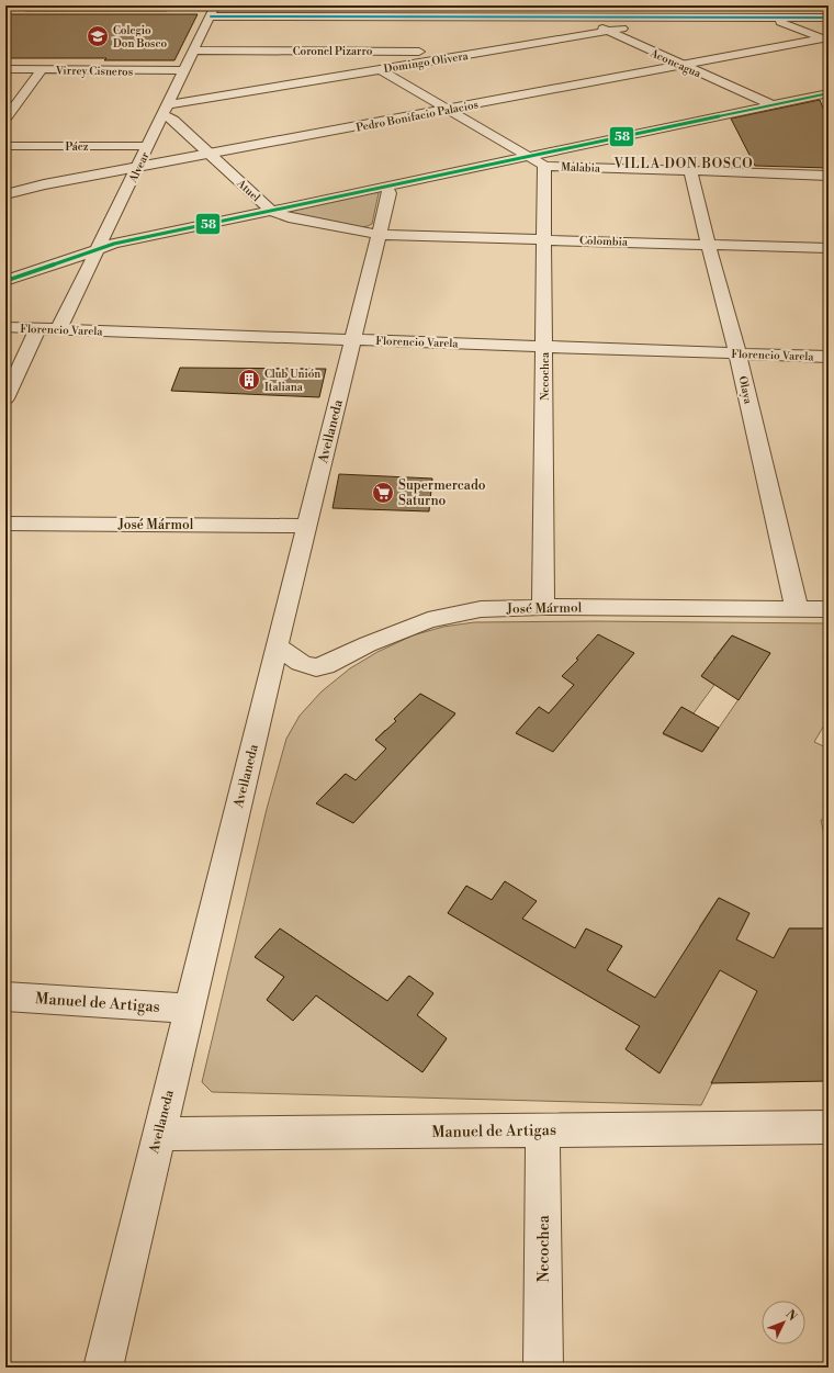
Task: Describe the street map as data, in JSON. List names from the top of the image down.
{
  "streets": {
    "street": [
      "Coronel Pizarro",
      "Domingo Olivera",
      "Aconcagua",
      "Virrey Cisneros",
      "Pedro Bonifacio Palacios",
      "Páez",
      "Alvear",
      "Malabia",
      "Atuel",
      "Colombia",
      "Florencio Varela",
      "Necochea",
      "Olaya",
      "Avellaneda",
      "José Mármol",
      "Manuel de Artigas"
    ]
  },
  "crossings": [
    ["Coronel Pizarro", "Domingo Olivera"],
    ["Coronel Pizarro", "Alvear"],
    ["Domingo Olivera", "Aconcagua"],
    ["Domingo Olivera", "Alvear"],
    ["Domingo Olivera", "Atuel"],
    ["Aconcagua", "Pedro Bonifacio Palacios"],
    ["Virrey Cisneros", "Alvear"],
    ["Pedro Bonifacio Palacios", "Alvear"],
    ["Pedro Bonifacio Palacios", "Atuel"],
    ["Páez", "Alvear"],
    ["Alvear", "Atuel"],
    ["Alvear", "Florencio Varela"],
    ["Malabia", "Necochea"],
    ["Malabia", "Olaya"],
    ["Atuel", "Colombia"],
    ["Atuel", "Avellaneda"],
    ["Colombia", "Necochea"],
    ["Colombia", "Olaya"],
    ["Colombia", "Avellaneda"],
    ["Florencio Varela", "Necochea"],
    ["Florencio Varela", "Olaya"],
    ["Florencio Varela", "Avellaneda"],
    ["Necochea", "José Mármol"],
    ["Necochea", "Manuel de Artigas"],
    ["Olaya", "José Mármol"],
    ["Avellaneda", "José Mármol"],
    ["Avellaneda", "Manuel de Artigas"]
  ],
  "districts": ["VILLA DON BOSCO"],
  "places": {
    "school or university": ["Colegio Don Bosco"],
    "building": ["Club Unión Italiana"],
    "supermarket": ["Supermercado Saturno"]
  },
  "lines": ["transit line 58"],
  "north": "top right"
}
